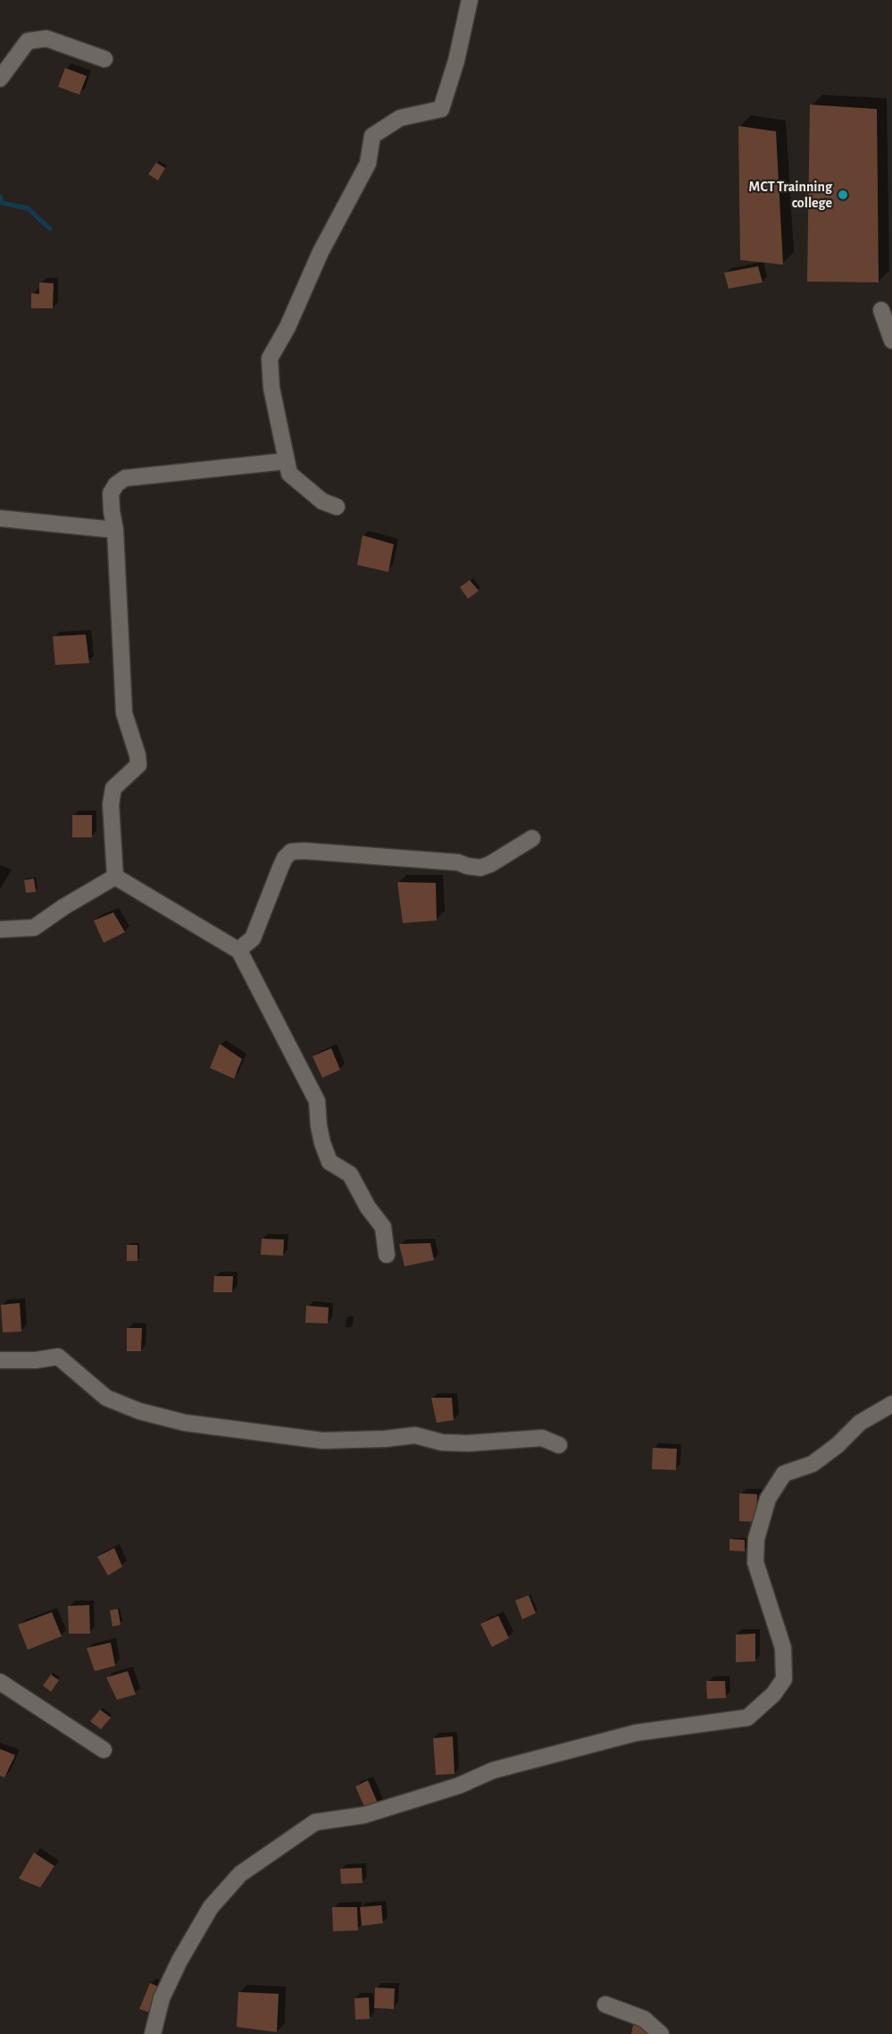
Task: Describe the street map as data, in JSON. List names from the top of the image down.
{
  "places": ["MCT Trainning college"]
}
